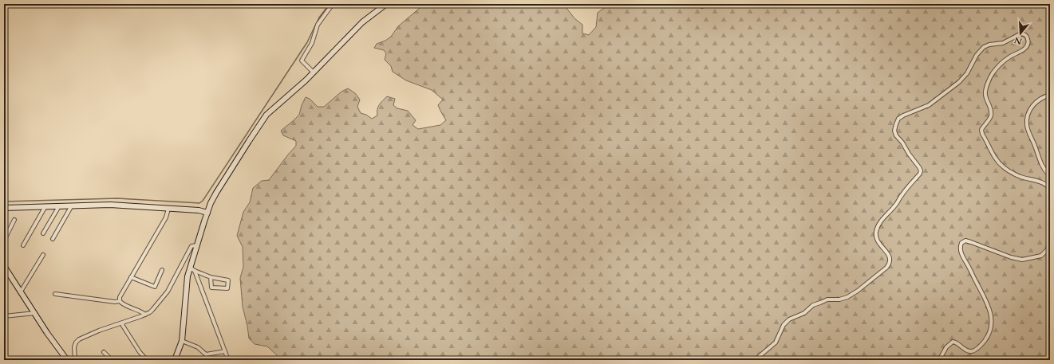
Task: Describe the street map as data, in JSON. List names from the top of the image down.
{
  "north": "bottom"
}
